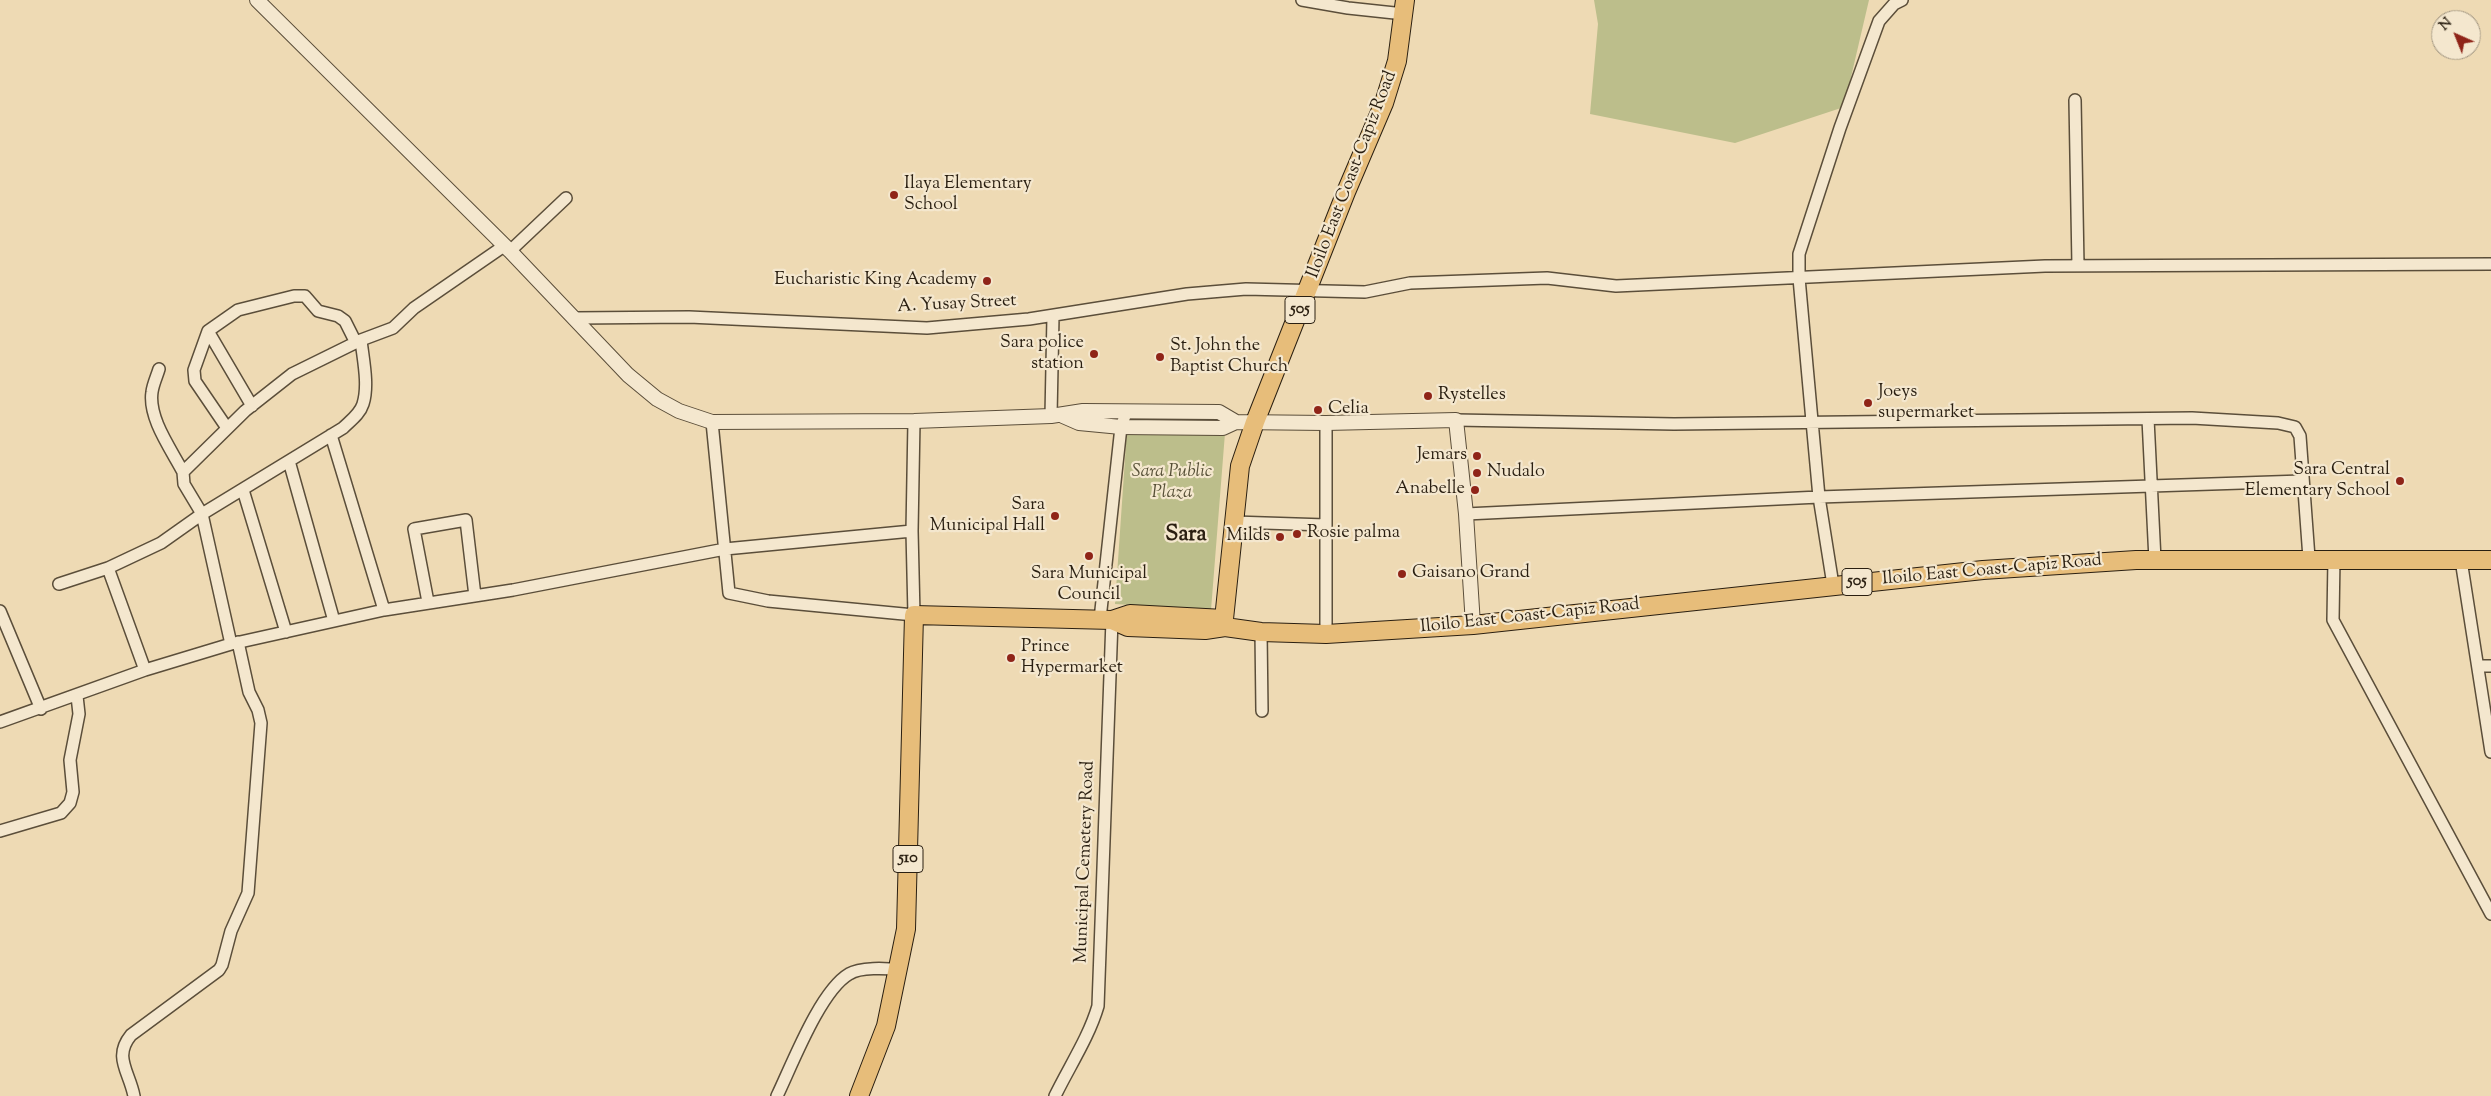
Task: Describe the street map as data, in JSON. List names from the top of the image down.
{
  "streets": {
    "main road": ["Iloilo East Coast-Capiz Road", "505", "510"],
    "street": ["A. Yusay Street", "Municipal Cemetery Road"]
  },
  "crossings": [
    ["Iloilo East Coast-Capiz Road", "A. Yusay Street"]
  ],
  "districts": ["Sara"],
  "parks": ["Sara Public Plaza"],
  "places": [
    "Ilaya Elementary School",
    "Eucharistic King Academy",
    "Sara police station",
    "St. John the Baptist Church",
    "Rystelles",
    "Joeys supermarket",
    "Celia",
    "Jemars",
    "Nudalo",
    "Sara Central Elementary School",
    "Anabelle",
    "Sara Municipal Hall",
    "Rosie palma",
    "Milds",
    "Sara Municipal Council",
    "Gaisano Grand",
    "Prince Hypermarket"
  ],
  "north": "top left"
}
